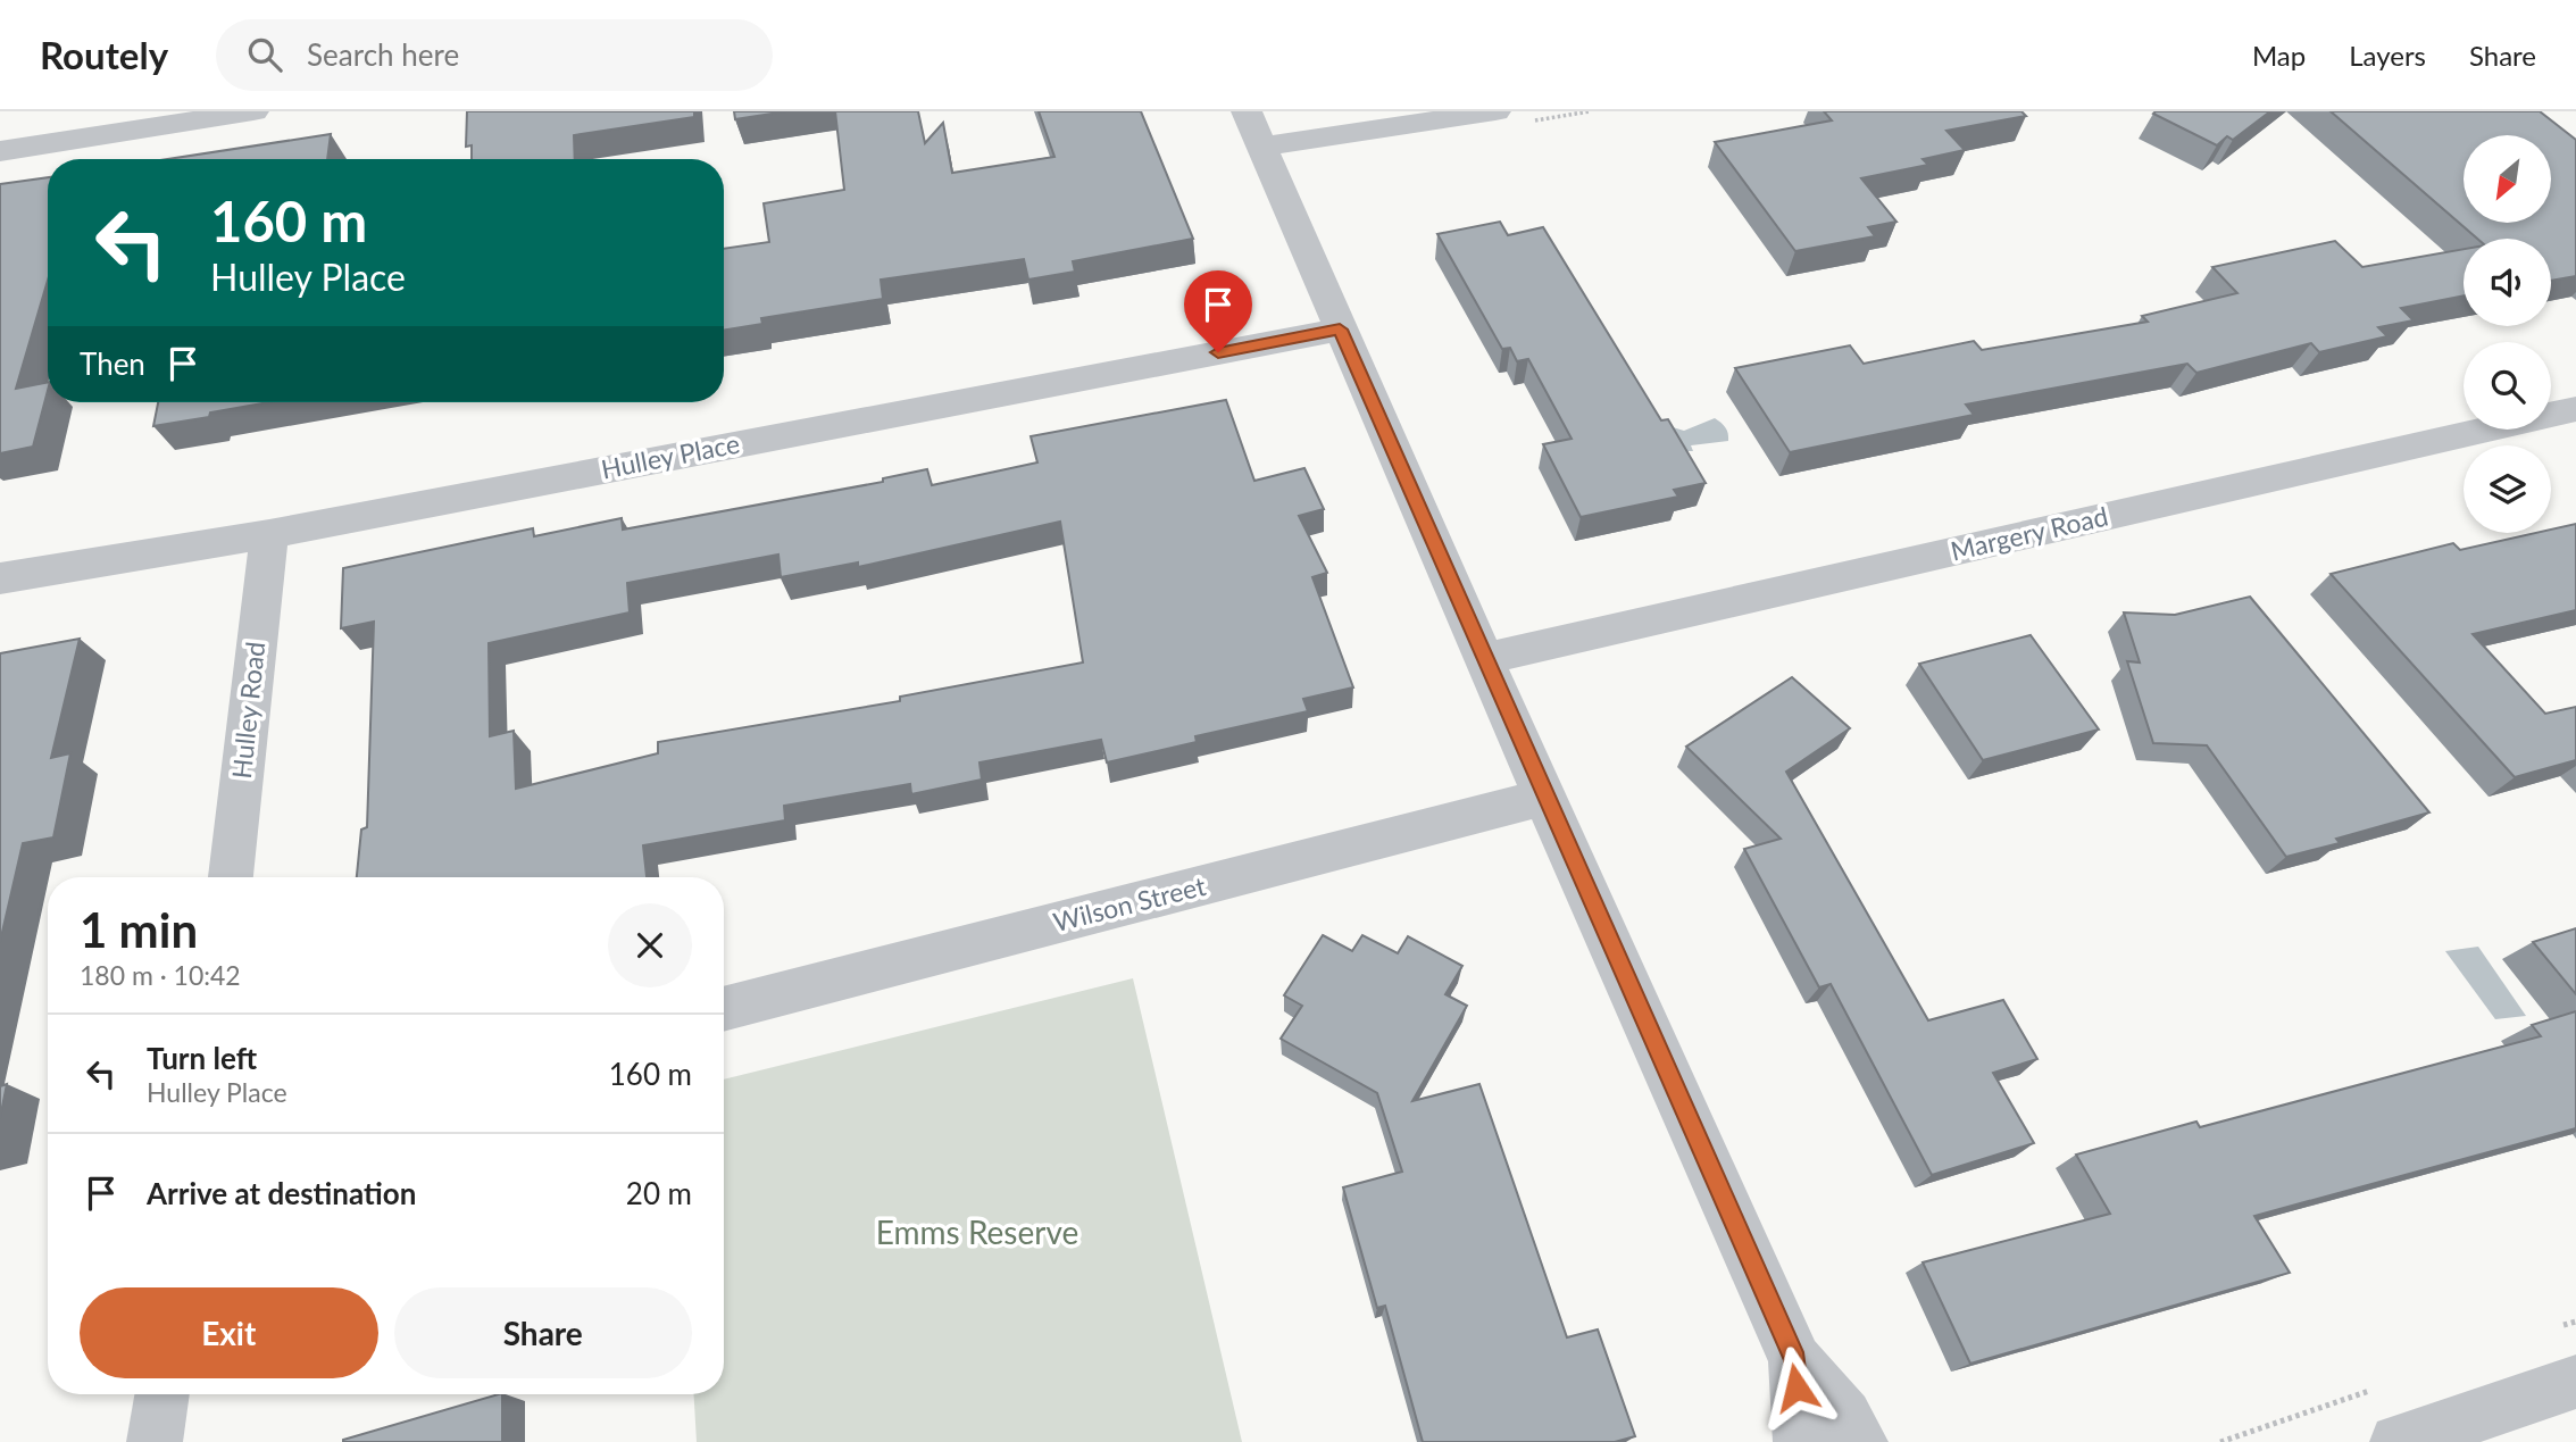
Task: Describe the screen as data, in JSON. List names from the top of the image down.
{
  "streets": {
    "street": [
      "Hulley Place",
      "Margery Road",
      "Hulley Road",
      "Wilson Street"
    ]
  },
  "crossings": [
    ["Hulley Place", "Hulley Road"]
  ],
  "parks": ["Emms Reserve"],
  "north": "bottom left",
  "page": {
    "header": "Routely",
    "search": "Search here",
    "nav": ["Map", "Layers", "Share"],
    "turn": ["160 m", "Hulley Place"],
    "then": "Then",
    "heading": ["1 min", "180 m · 10:42"],
    "list": [
      {
        "name": "Turn left",
        "note": "Hulley Place",
        "value": "160 m"
      },
      {
        "name": "Arrive at destination",
        "value": "20 m"
      }
    ],
    "buttons": ["Exit", "Share"]
  }
}
